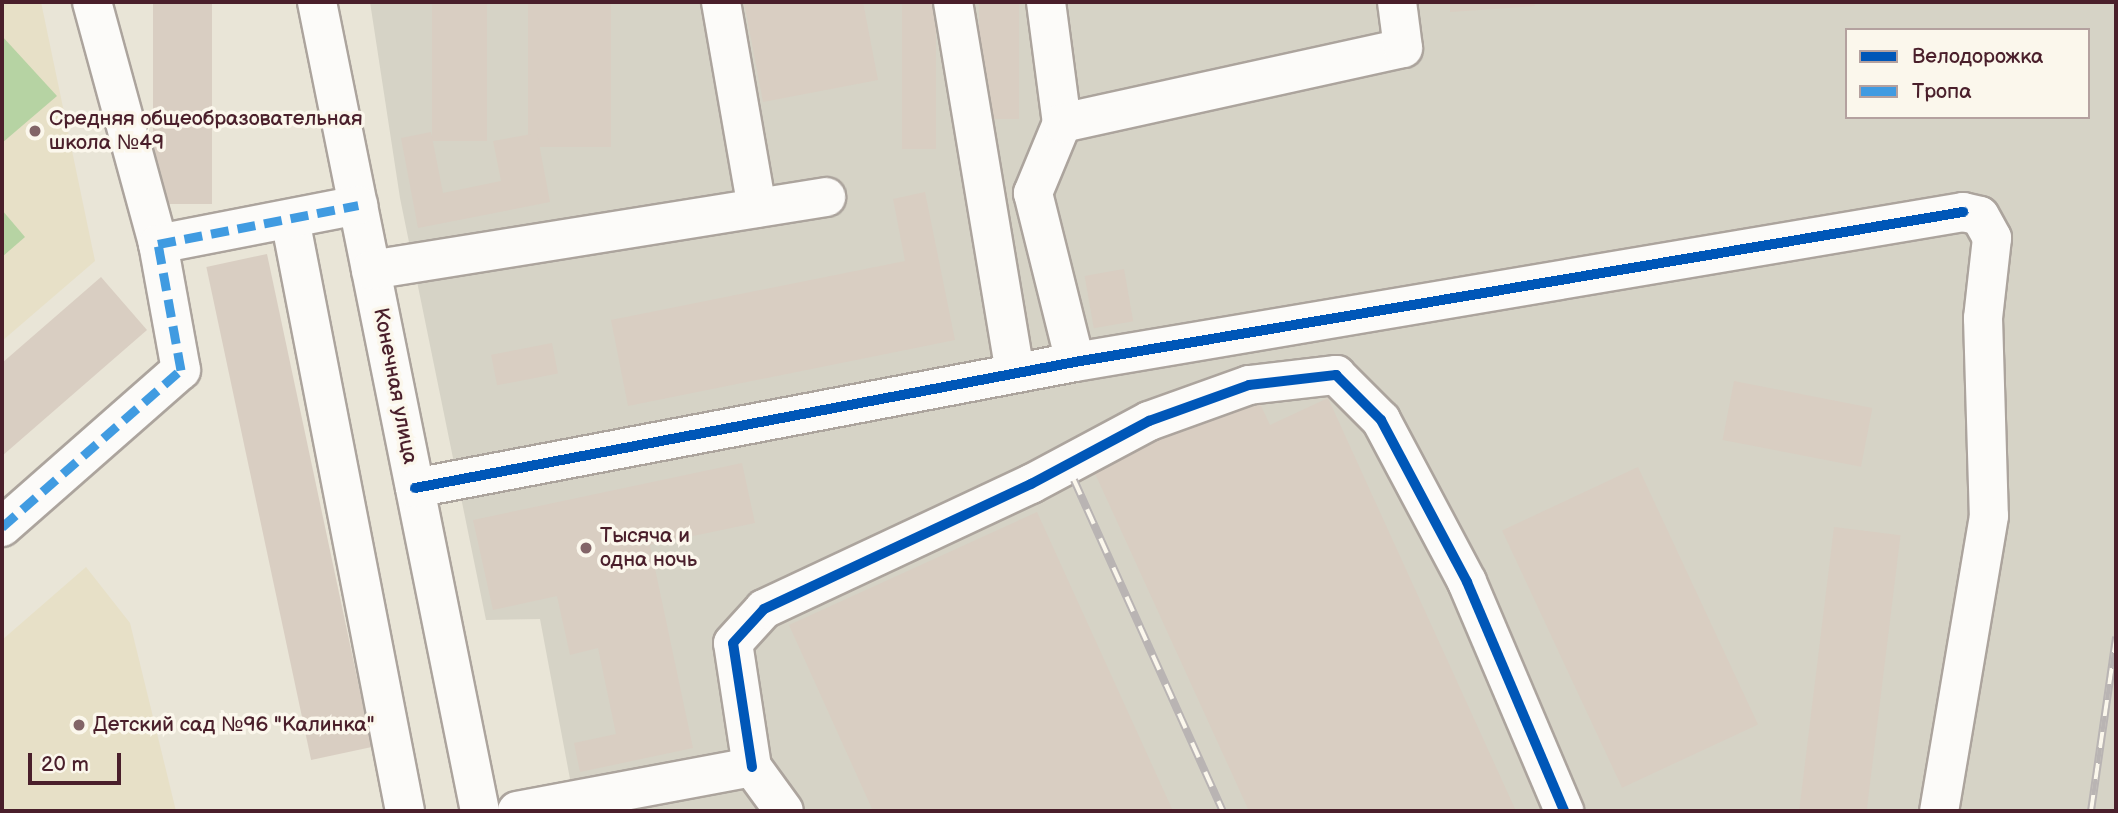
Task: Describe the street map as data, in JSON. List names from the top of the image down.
{
  "streets": {
    "street": ["Конечная улица"]
  },
  "places": ["Средняя общеобразовательная школа №49", "Тысяча и одна ночь", "Детский сад №96 \"Калинка\""],
  "legend": ["Велодорожка", "Тропа"],
  "scale_bar": "20 m"
}
